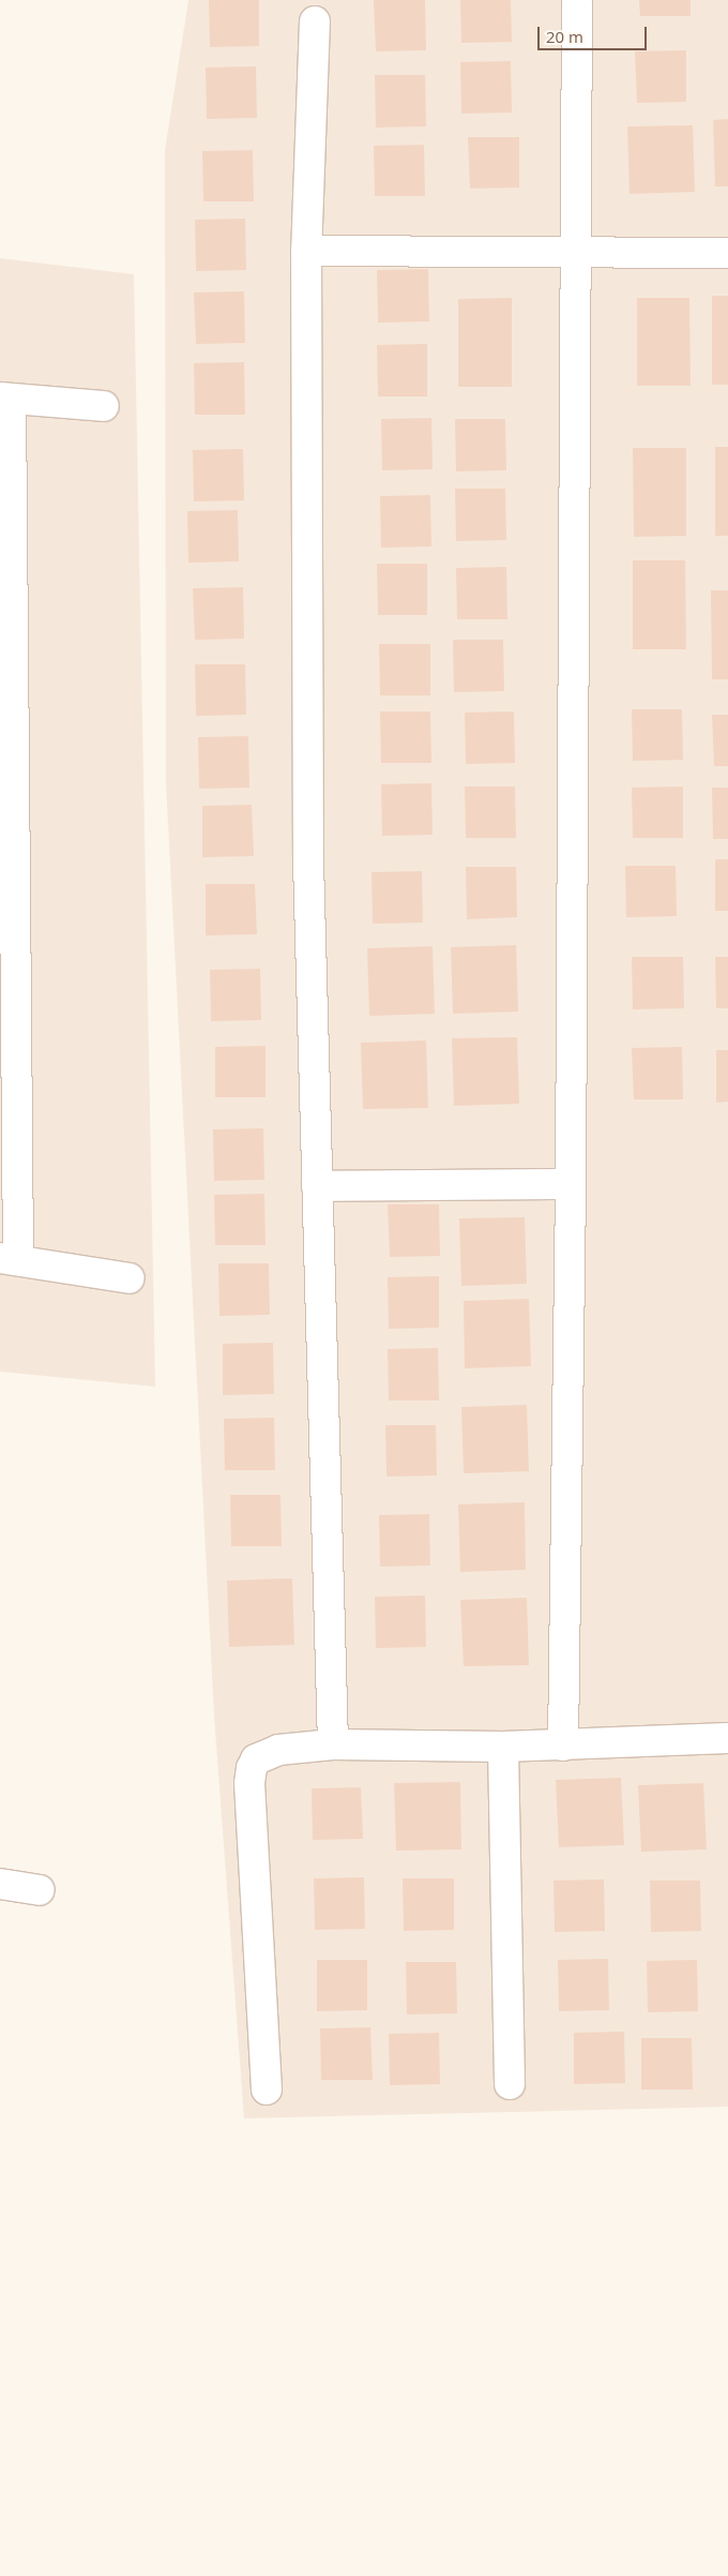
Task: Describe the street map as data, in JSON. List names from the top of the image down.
{
  "scale_bar": "20 m"
}
